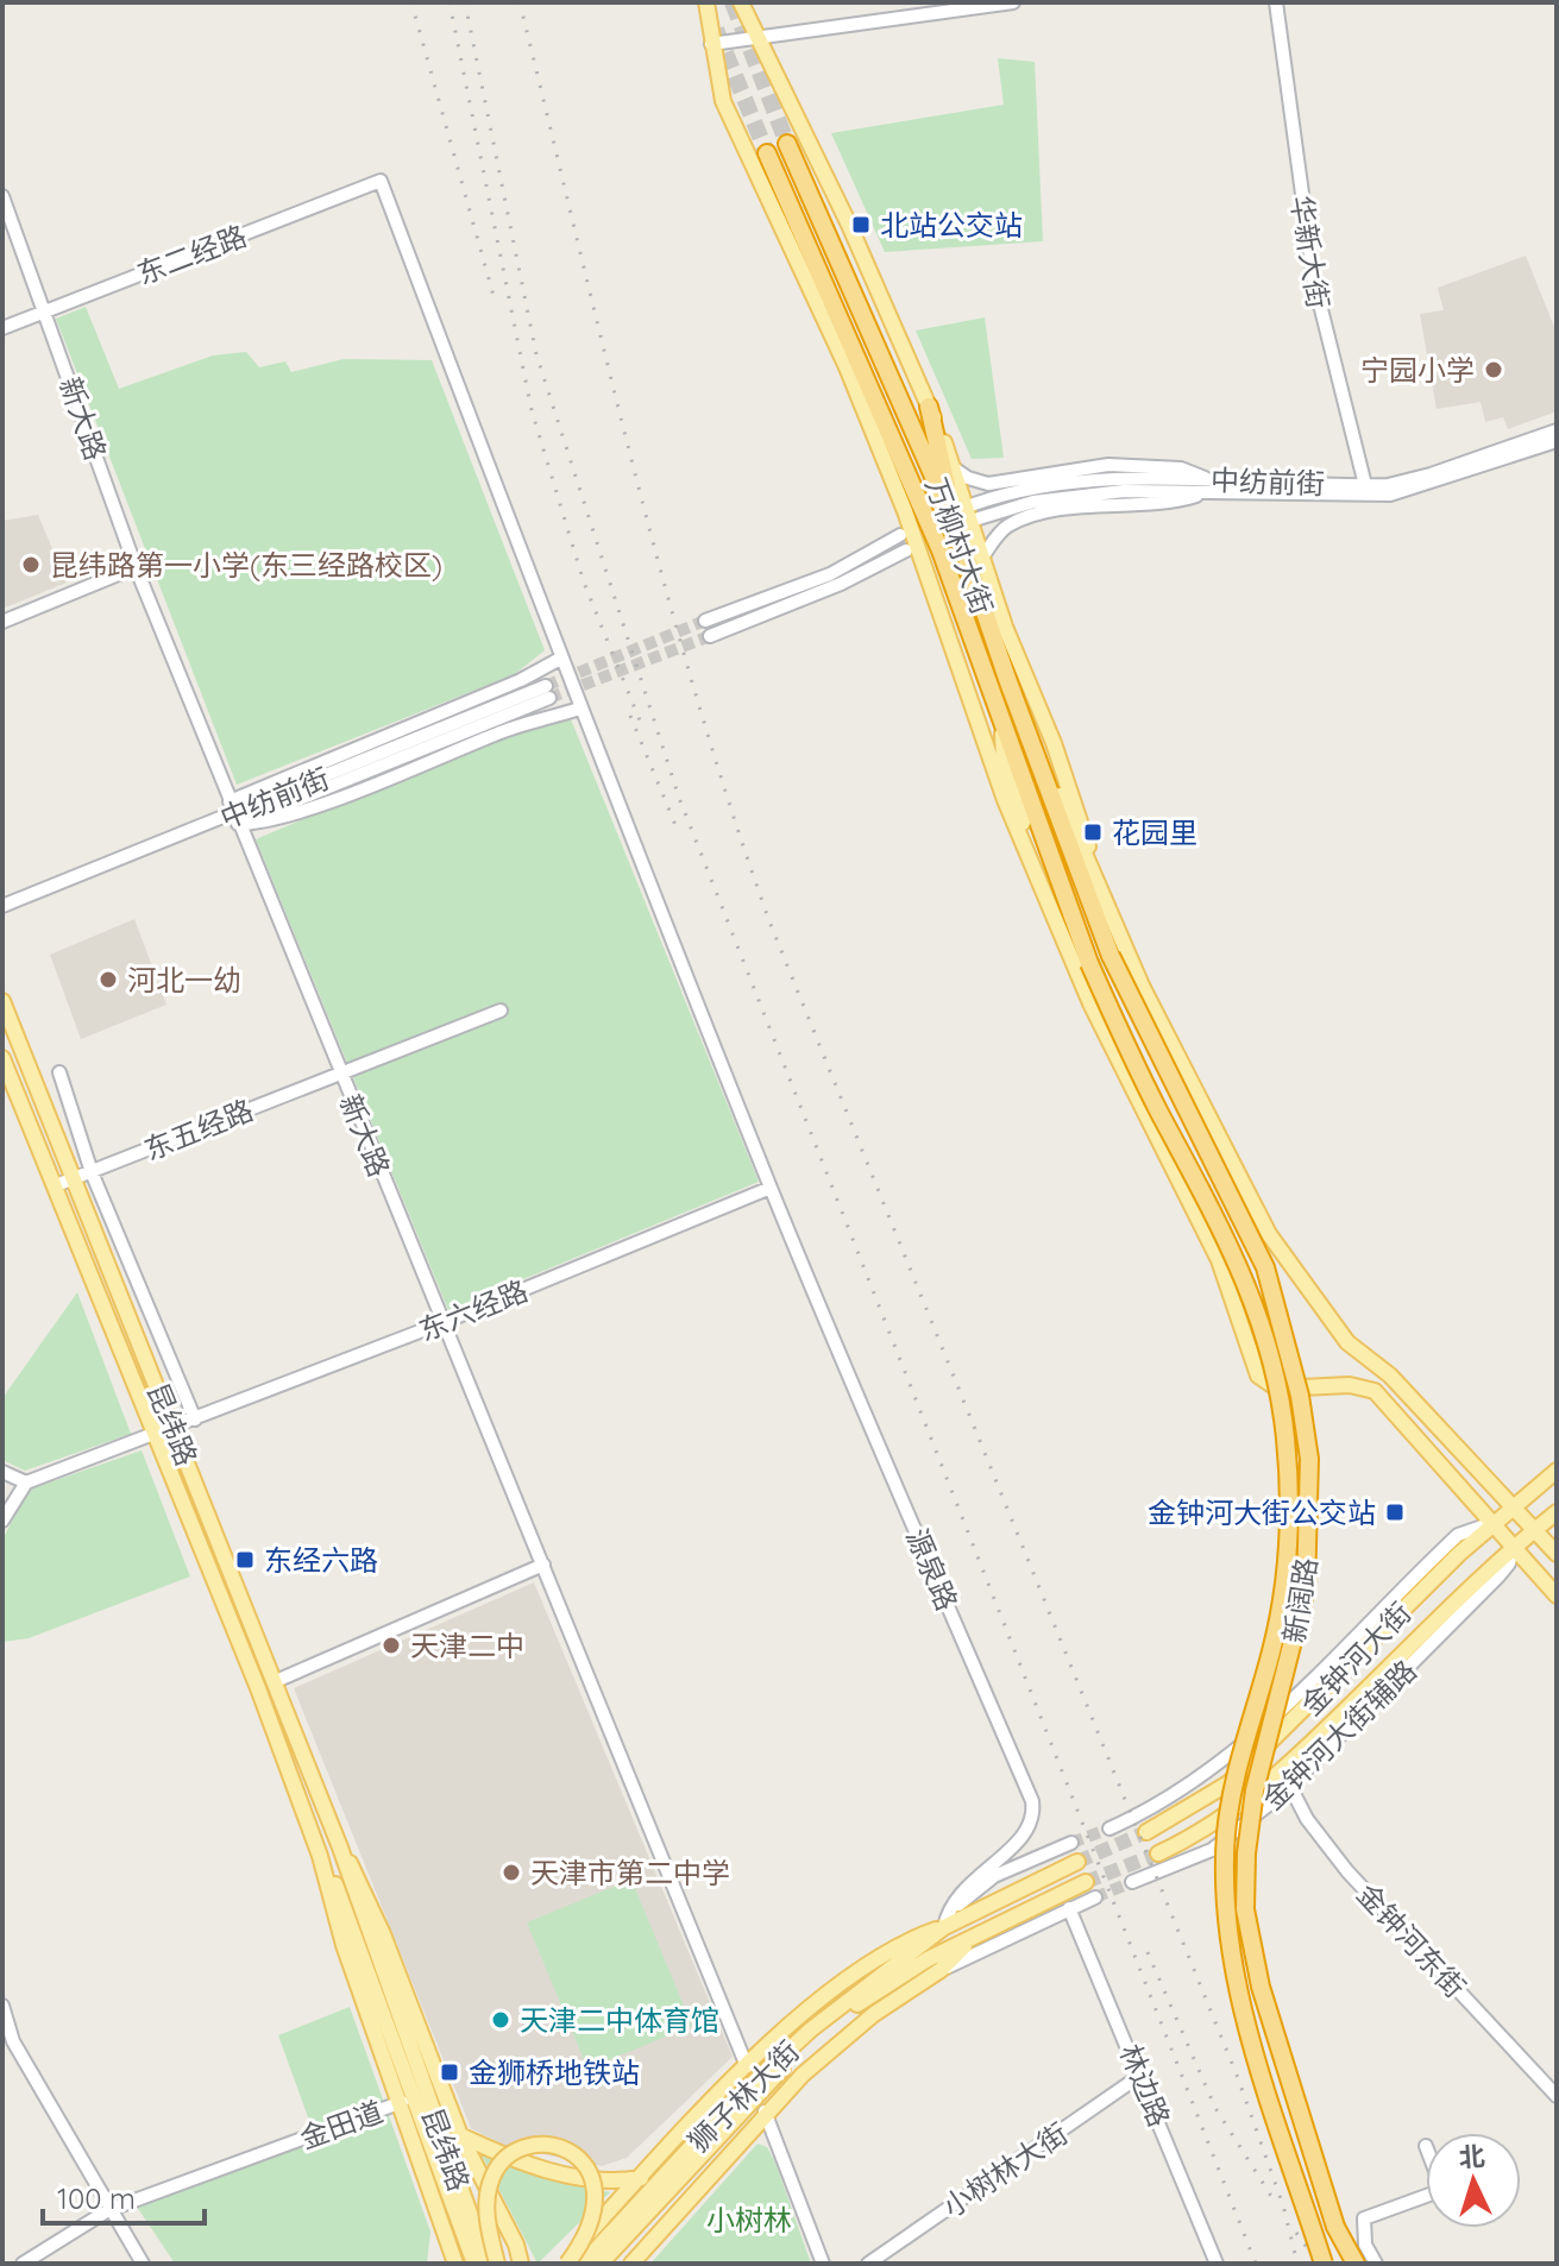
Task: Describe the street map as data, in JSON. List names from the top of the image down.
{
  "streets": {
    "highway": ["万柳村大街", "新阔路"],
    "main road": ["昆纬路", "金钟河大街", "狮子林大街"],
    "street": [
      "华新大街",
      "东二经路",
      "新大路",
      "中纺前街",
      "东五经路",
      "东六经路",
      "源泉路",
      "金钟河大街辅路",
      "金钟河东街",
      "林边路",
      "金田道",
      "小树林大街"
    ]
  },
  "crossings": [
    ["华新大街", "中纺前街"],
    ["东二经路", "新大路"],
    ["东二经路", "源泉路"],
    ["新大路", "中纺前街"],
    ["新大路", "东五经路"],
    ["新大路", "东六经路"],
    ["万柳村大街", "新阔路"],
    ["东五经路", "昆纬路"],
    ["东六经路", "昆纬路"],
    ["东六经路", "源泉路"],
    ["金钟河大街", "金钟河大街辅路"],
    ["金钟河大街", "金钟河东街"],
    ["金钟河大街辅路", "金钟河东街"],
    ["林边路", "小树林大街"]
  ],
  "parks": ["小树林"],
  "places": {
    "transit": [
      "北站公交站",
      "花园里",
      "金钟河大街公交站",
      "东经六路",
      "金狮桥地铁站"
    ],
    "other": [
      "宁园小学",
      "昆纬路第一小学(东三经路校区)",
      "河北一幼",
      "天津二中",
      "天津市第二中学",
      "天津二中体育馆"
    ]
  },
  "scale_bar": "100 m",
  "north": "top"
}
